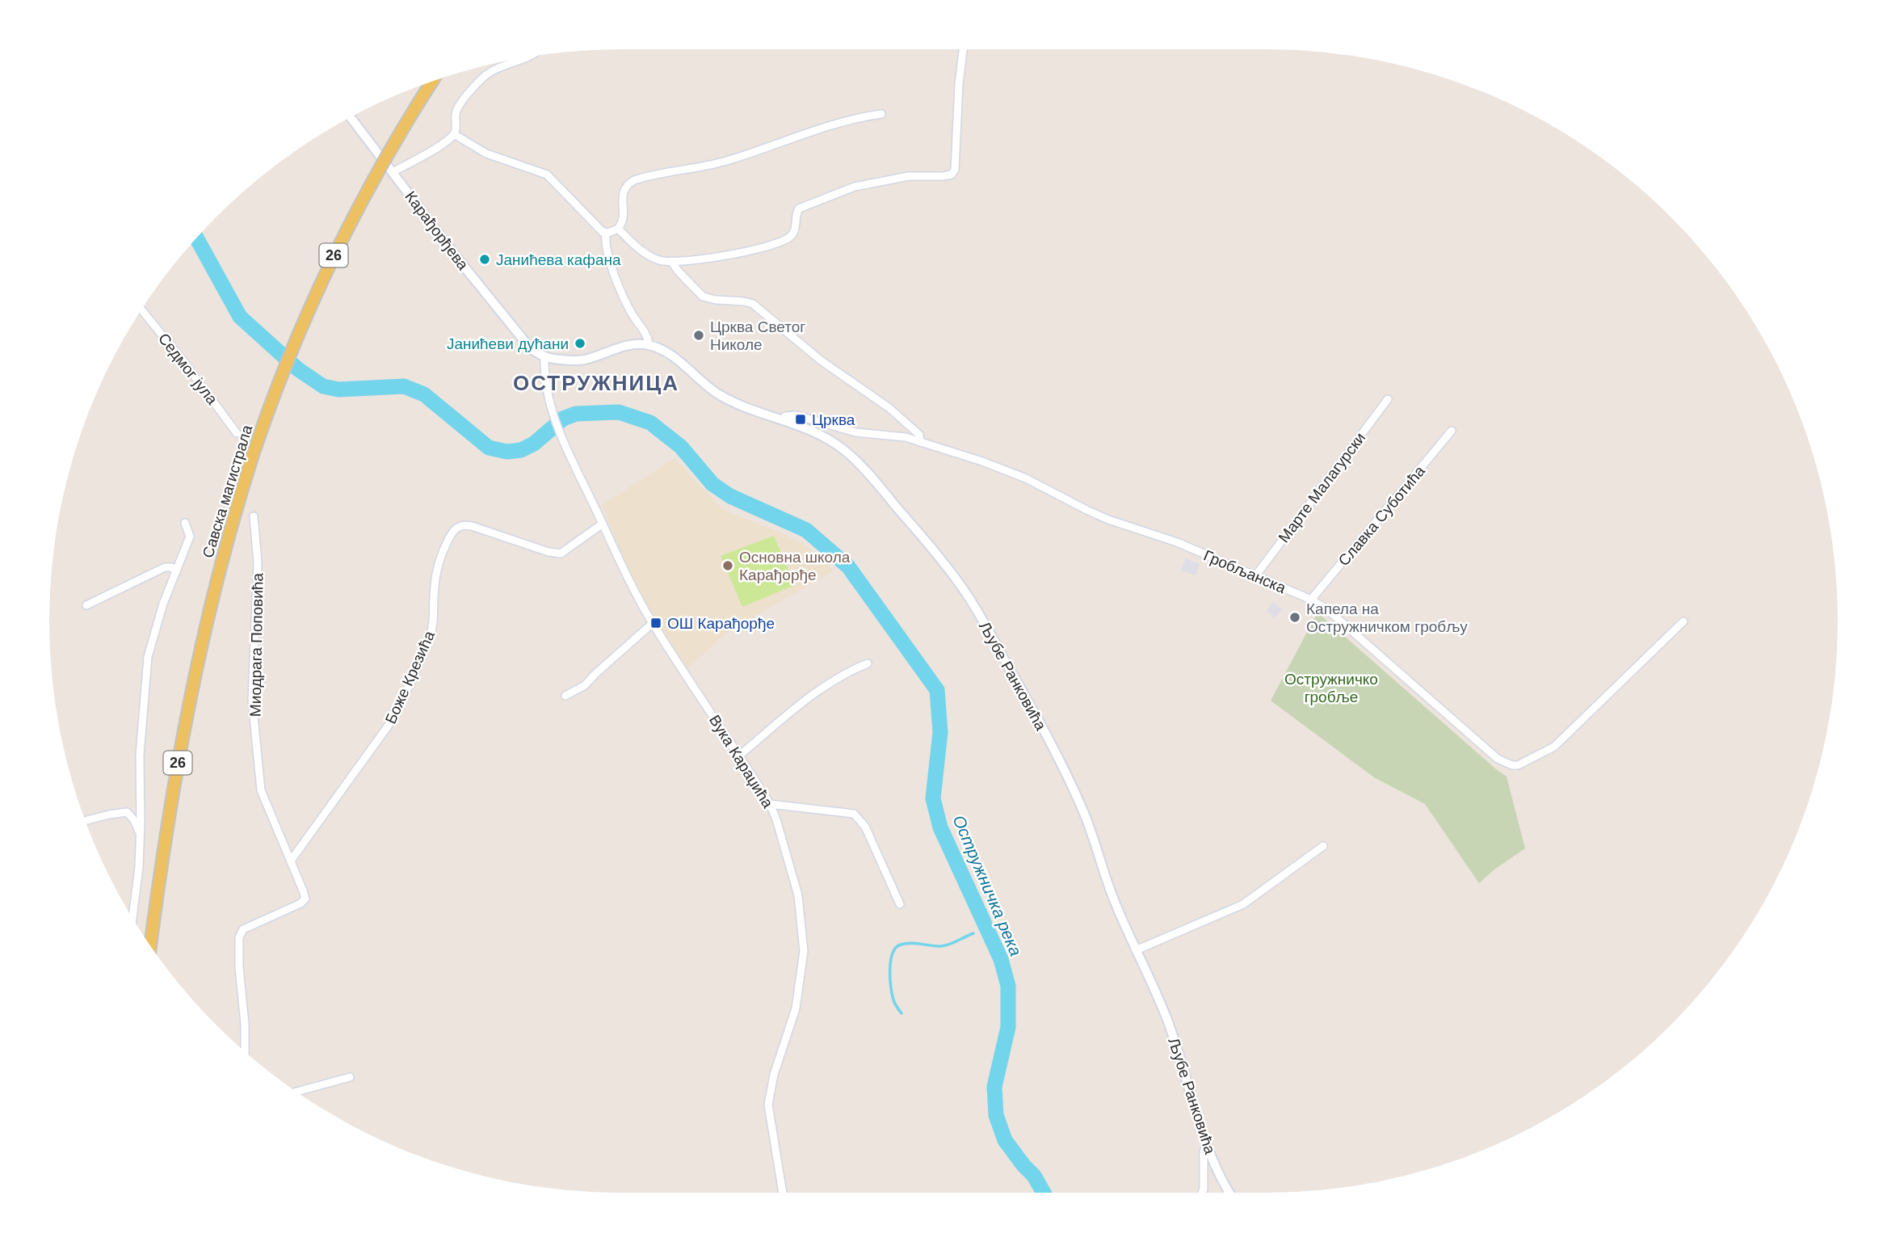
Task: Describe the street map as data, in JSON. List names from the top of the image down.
{
  "streets": {
    "main road": ["26", "Савска магистрала"],
    "street": [
      "Карађорђева",
      "Седмог јула",
      "Марте Малагурски",
      "Славка Суботића",
      "Гробљанска",
      "Миодрага Поповића",
      "Љубе Ранковића",
      "Боже Крезића",
      "Вука Караџића"
    ]
  },
  "crossings": [
    ["Карађорђева", "Вука Караџића"],
    ["Марте Малагурски", "Гробљанска"],
    ["Славка Суботића", "Гробљанска"],
    ["Гробљанска", "Љубе Ранковића"],
    ["Миодрага Поповића", "Боже Крезића"],
    ["Боже Крезића", "Вука Караџића"]
  ],
  "districts": ["ОСТРУЖНИЦА"],
  "water": ["Остружничка река"],
  "parks": ["Остружничко гробље"],
  "places": {
    "other": [
      "Јанићева кафана",
      "Црква Светог Николе",
      "Јанићеви дућани",
      "Основна школа Карађорђе",
      "Капела на Остружничком гробљу"
    ],
    "transit": ["Црква", "ОШ Карађорђе"]
  }
}
